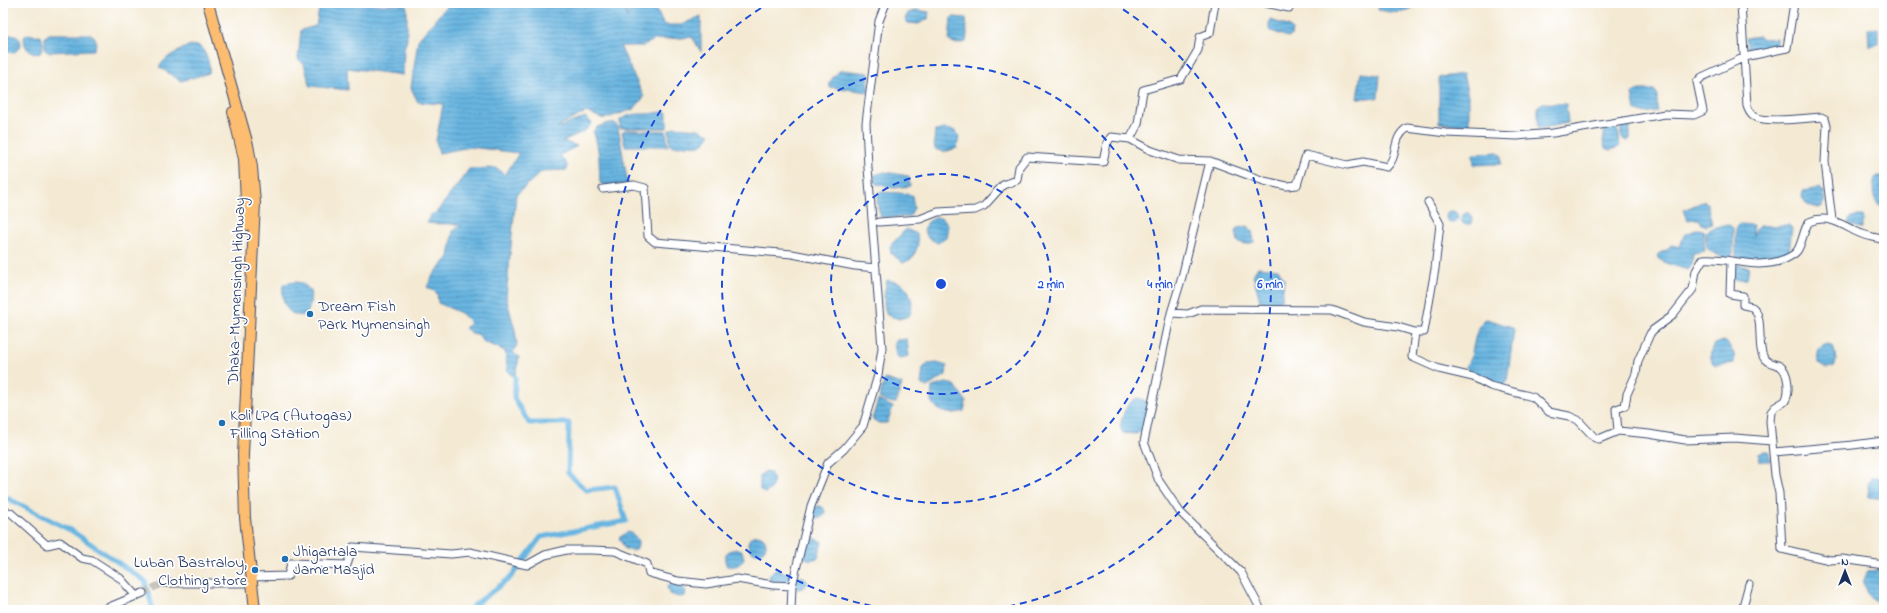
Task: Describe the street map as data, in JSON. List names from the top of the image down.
{
  "streets": {
    "highway": ["Dhaka-Mymensingh Highway"]
  },
  "places": [
    "Dream Fish Park Mymensingh",
    "Koli LPG (Autogas) Filling Station",
    "Jhigartala Jame Masjid",
    "Luban Bastraloy, Clothing store"
  ],
  "north": "top",
  "rings": ["2 min", "4 min", "6 min"]
}
